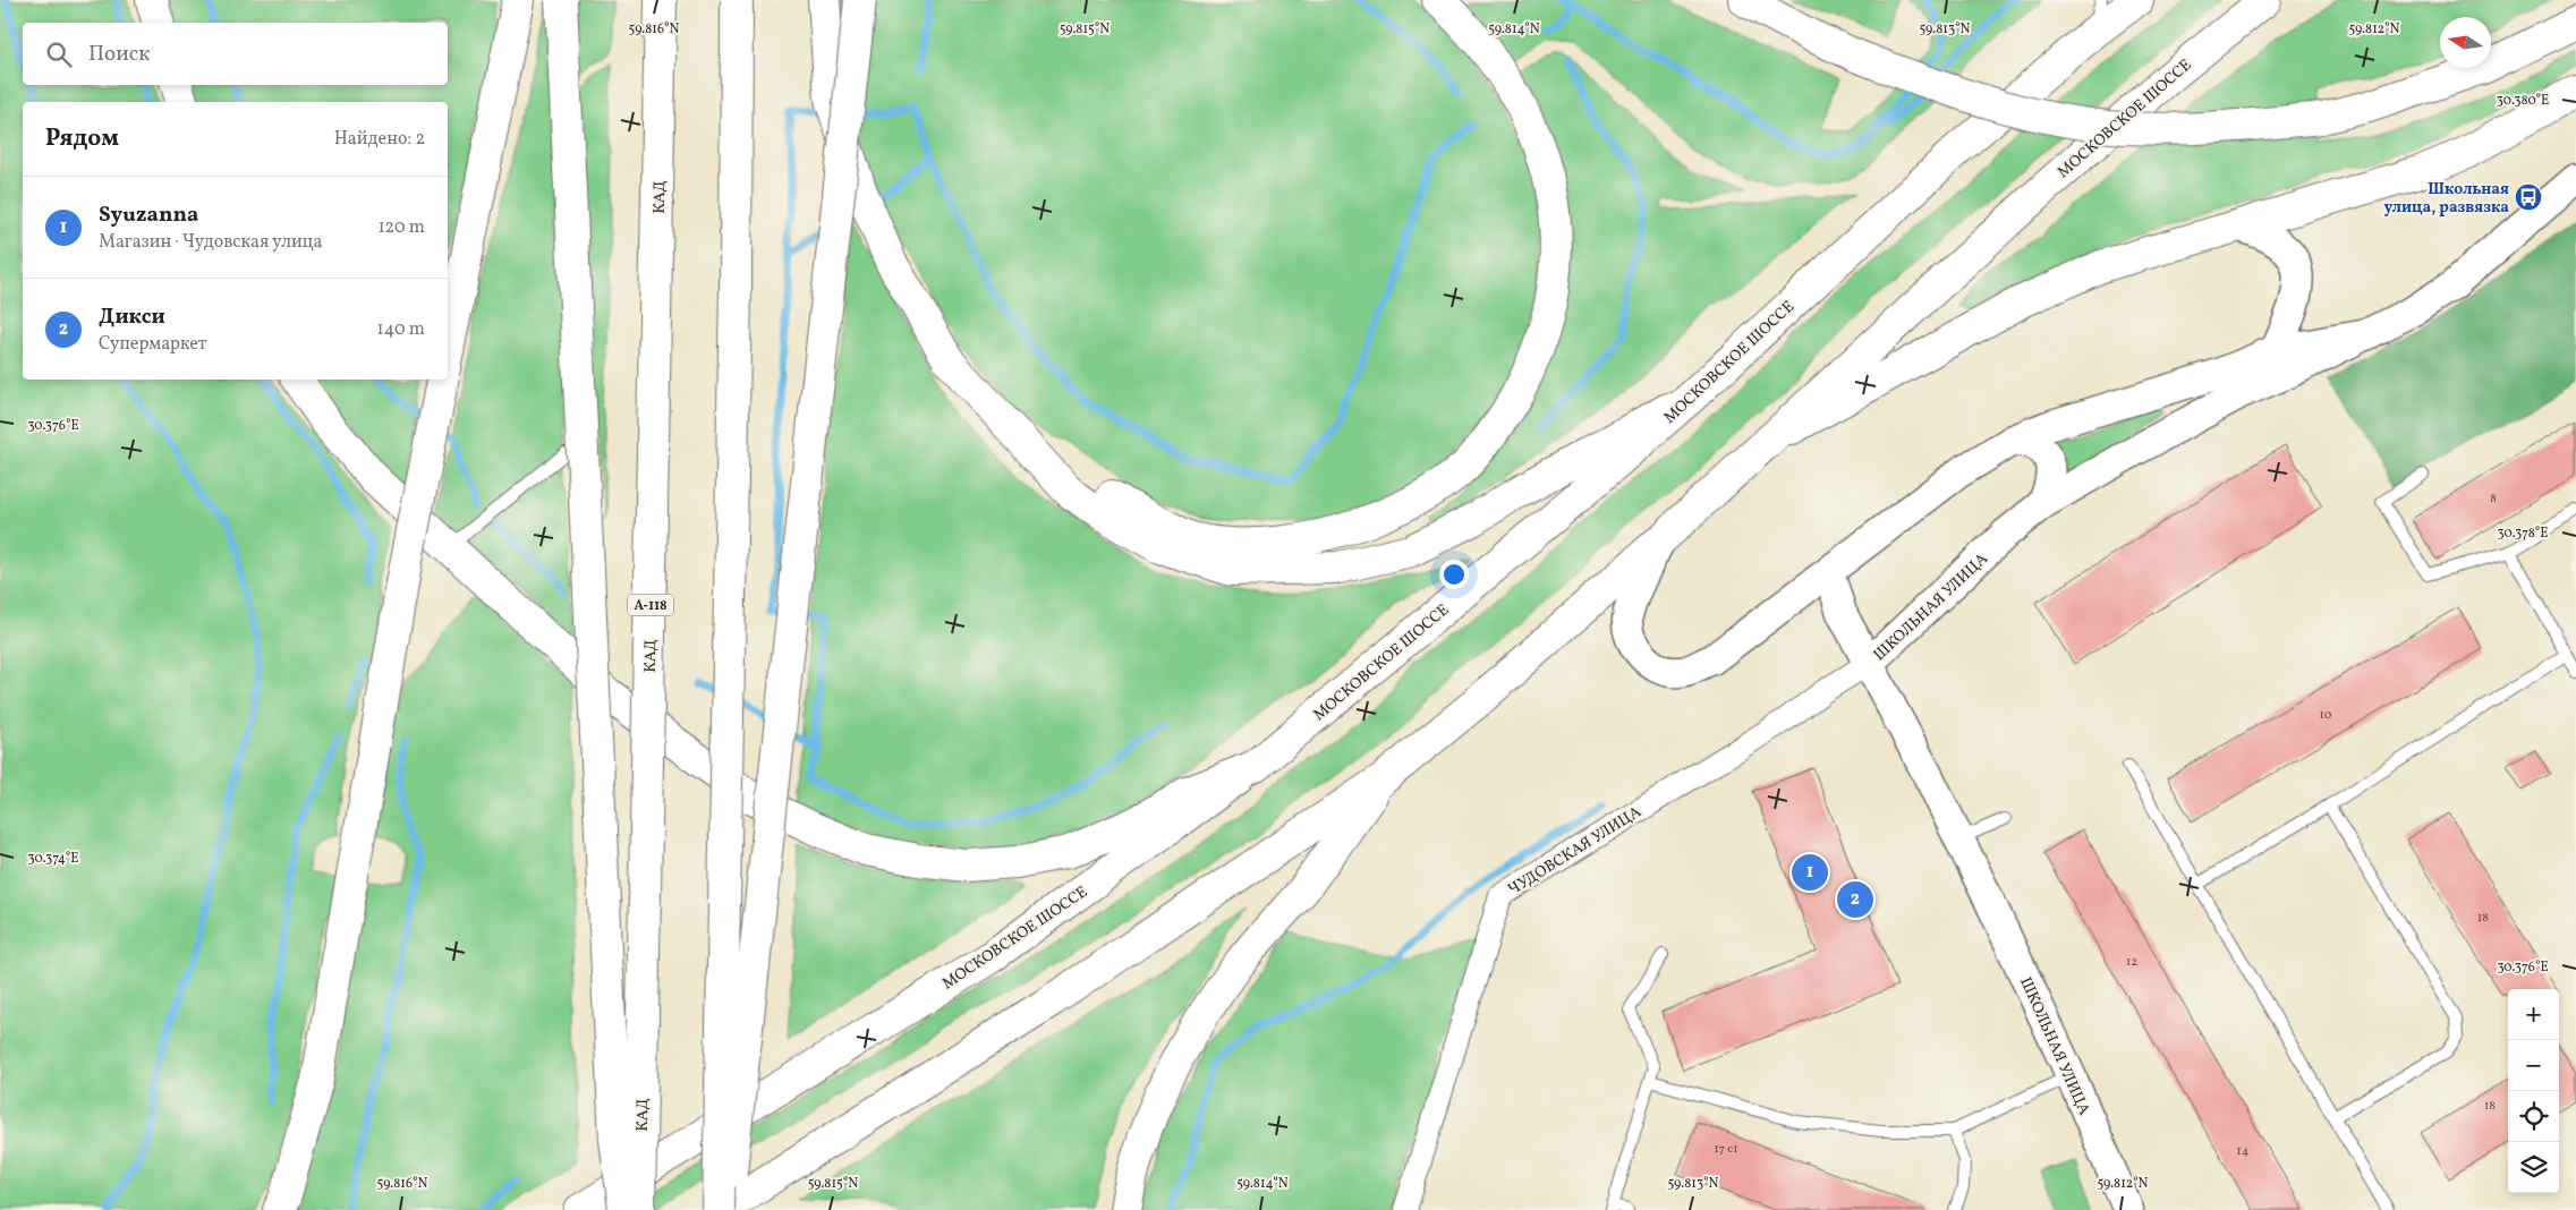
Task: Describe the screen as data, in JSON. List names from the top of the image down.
{
  "streets": {
    "main road": ["МОСКОВСКОЕ ШОССЕ", "КАД", "А-118"],
    "street": ["ШКОЛЬНАЯ УЛИЦА", "ЧУДОВСКАЯ УЛИЦА"]
  },
  "crossings": [
    ["МОСКОВСКОЕ ШОССЕ", "ШКОЛЬНАЯ УЛИЦА"],
    ["ШКОЛЬНАЯ УЛИЦА", "ЧУДОВСКАЯ УЛИЦА"]
  ],
  "places": {
    "bus stop": ["Школьная улица, развязка"]
  },
  "house_numbers": [
    "8",
    "10",
    "18",
    "12",
    "18",
    "17 с1",
    "14"
  ],
  "north": "left",
  "page": {
    "search": "Поиск",
    "heading": ["Рядом", "Найдено: 2"],
    "list": [
      {
        "mark": "1",
        "name": "Syuzanna",
        "note": "Магазин · Чудовская улица",
        "value": "120 m"
      },
      {
        "mark": "2",
        "name": "Дикси",
        "note": "Супермаркет",
        "value": "140 m"
      }
    ],
    "pins": ["1", "2"],
    "map_buttons": ["+", "−"]
  },
  "coordinates": [
    "59.816°N",
    "59.815°N",
    "59.814°N",
    "59.813°N",
    "59.812°N",
    "30.380°E",
    "30.376°E",
    "30.378°E",
    "30.374°E"
  ]
}
